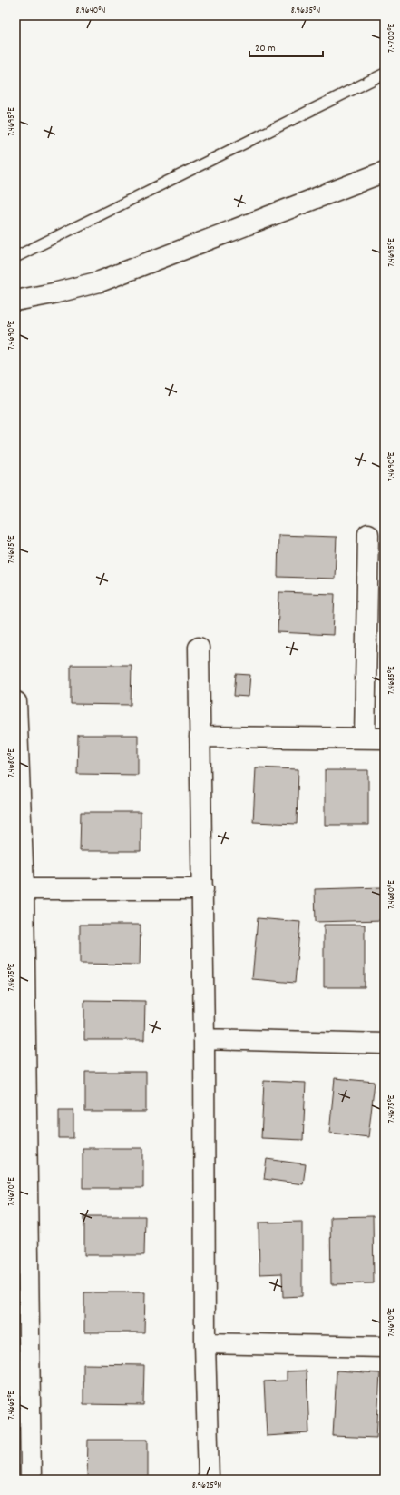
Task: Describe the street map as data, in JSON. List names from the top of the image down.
{
  "scale_bar": "20 m",
  "coordinates": [
    "8.9640°N",
    "8.9635°N",
    "7.4700°E",
    "7.4695°E",
    "7.4690°E",
    "7.4685°E",
    "7.4680°E",
    "7.4675°E",
    "7.4670°E",
    "7.4665°E",
    "8.9625°N"
  ]
}
